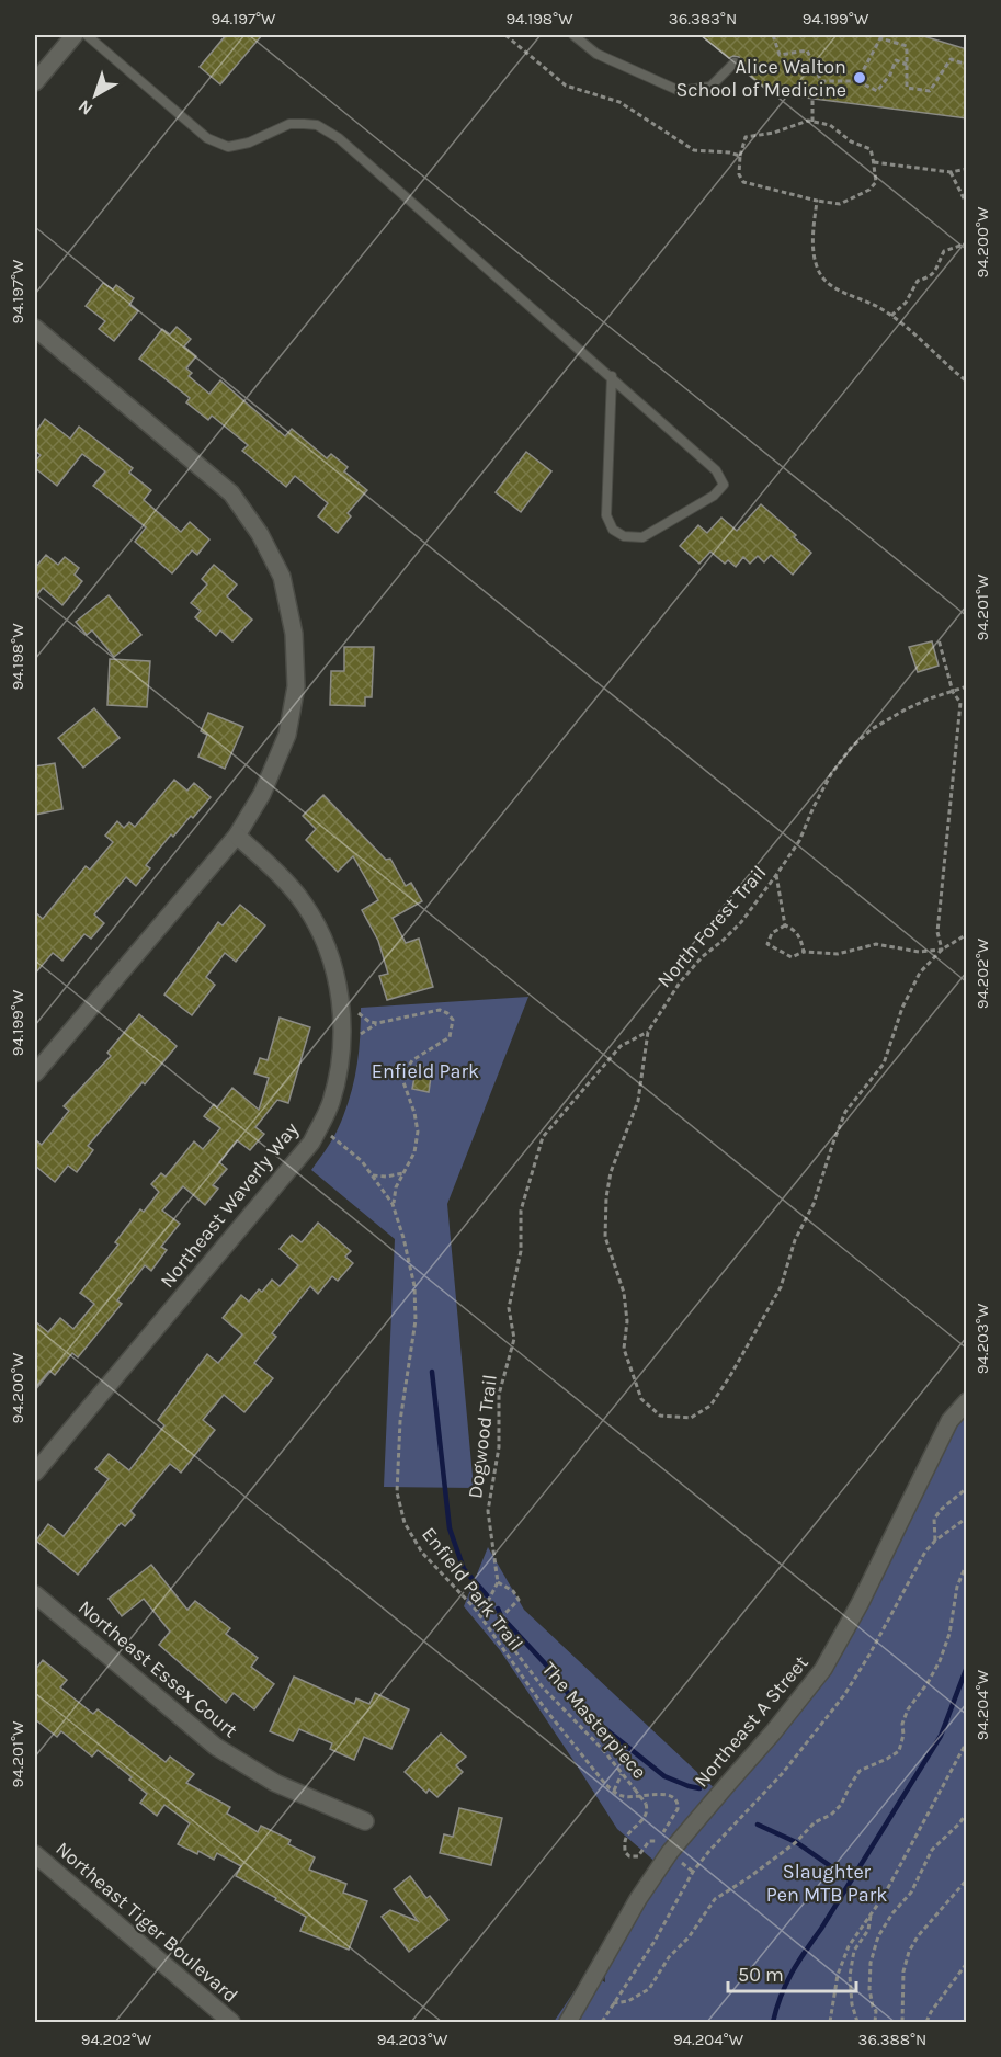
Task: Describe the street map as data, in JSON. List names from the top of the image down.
{
  "streets": {
    "street": [
      "Northeast Waverly Way",
      "Northeast Essex Court",
      "Northeast A Street",
      "Northeast Tiger Boulevard"
    ],
    "path": [
      "North Forest Trail",
      "Dogwood Trail",
      "Enfield Park Trail",
      "The Masterpiece"
    ]
  },
  "crossings": [
    ["North Forest Trail", "Dogwood Trail"],
    ["Northeast Waverly Way", "Enfield Park Trail"],
    ["Dogwood Trail", "The Masterpiece"]
  ],
  "parks": ["Enfield Park", "Slaughter Pen MTB Park"],
  "places": ["Alice Walton School of Medicine"],
  "scale_bar": "50 m",
  "north": "bottom left",
  "coordinates": [
    "94.197°W",
    "94.198°W",
    "36.383°N",
    "94.199°W",
    "94.200°W",
    "94.201°W",
    "94.202°W",
    "94.203°W",
    "94.204°W",
    "36.388°N"
  ]
}
